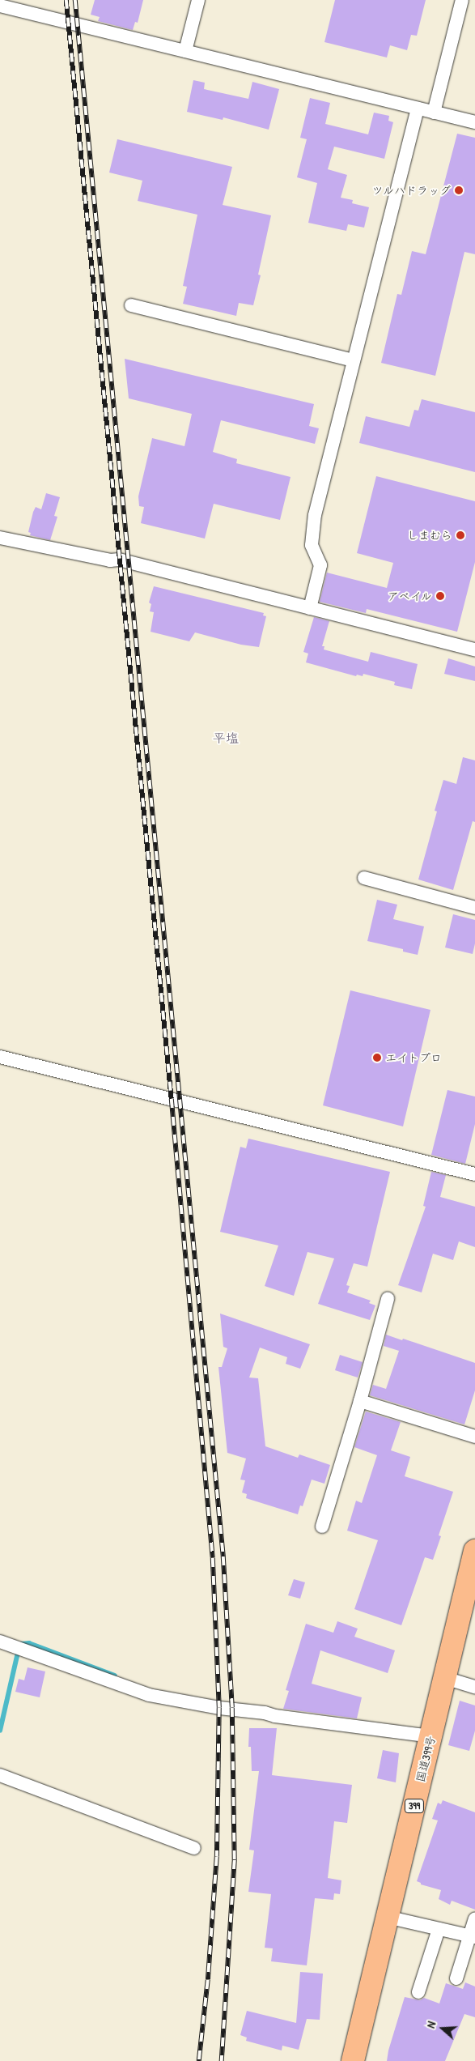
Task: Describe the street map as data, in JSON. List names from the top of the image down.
{
  "streets": {
    "highway": ["国道399号", "399"]
  },
  "districts": ["平塩"],
  "places": [
    "ツルハドラッグ",
    "しまむら",
    "アベイル",
    "エイトプロ"
  ],
  "north": "left"
}
